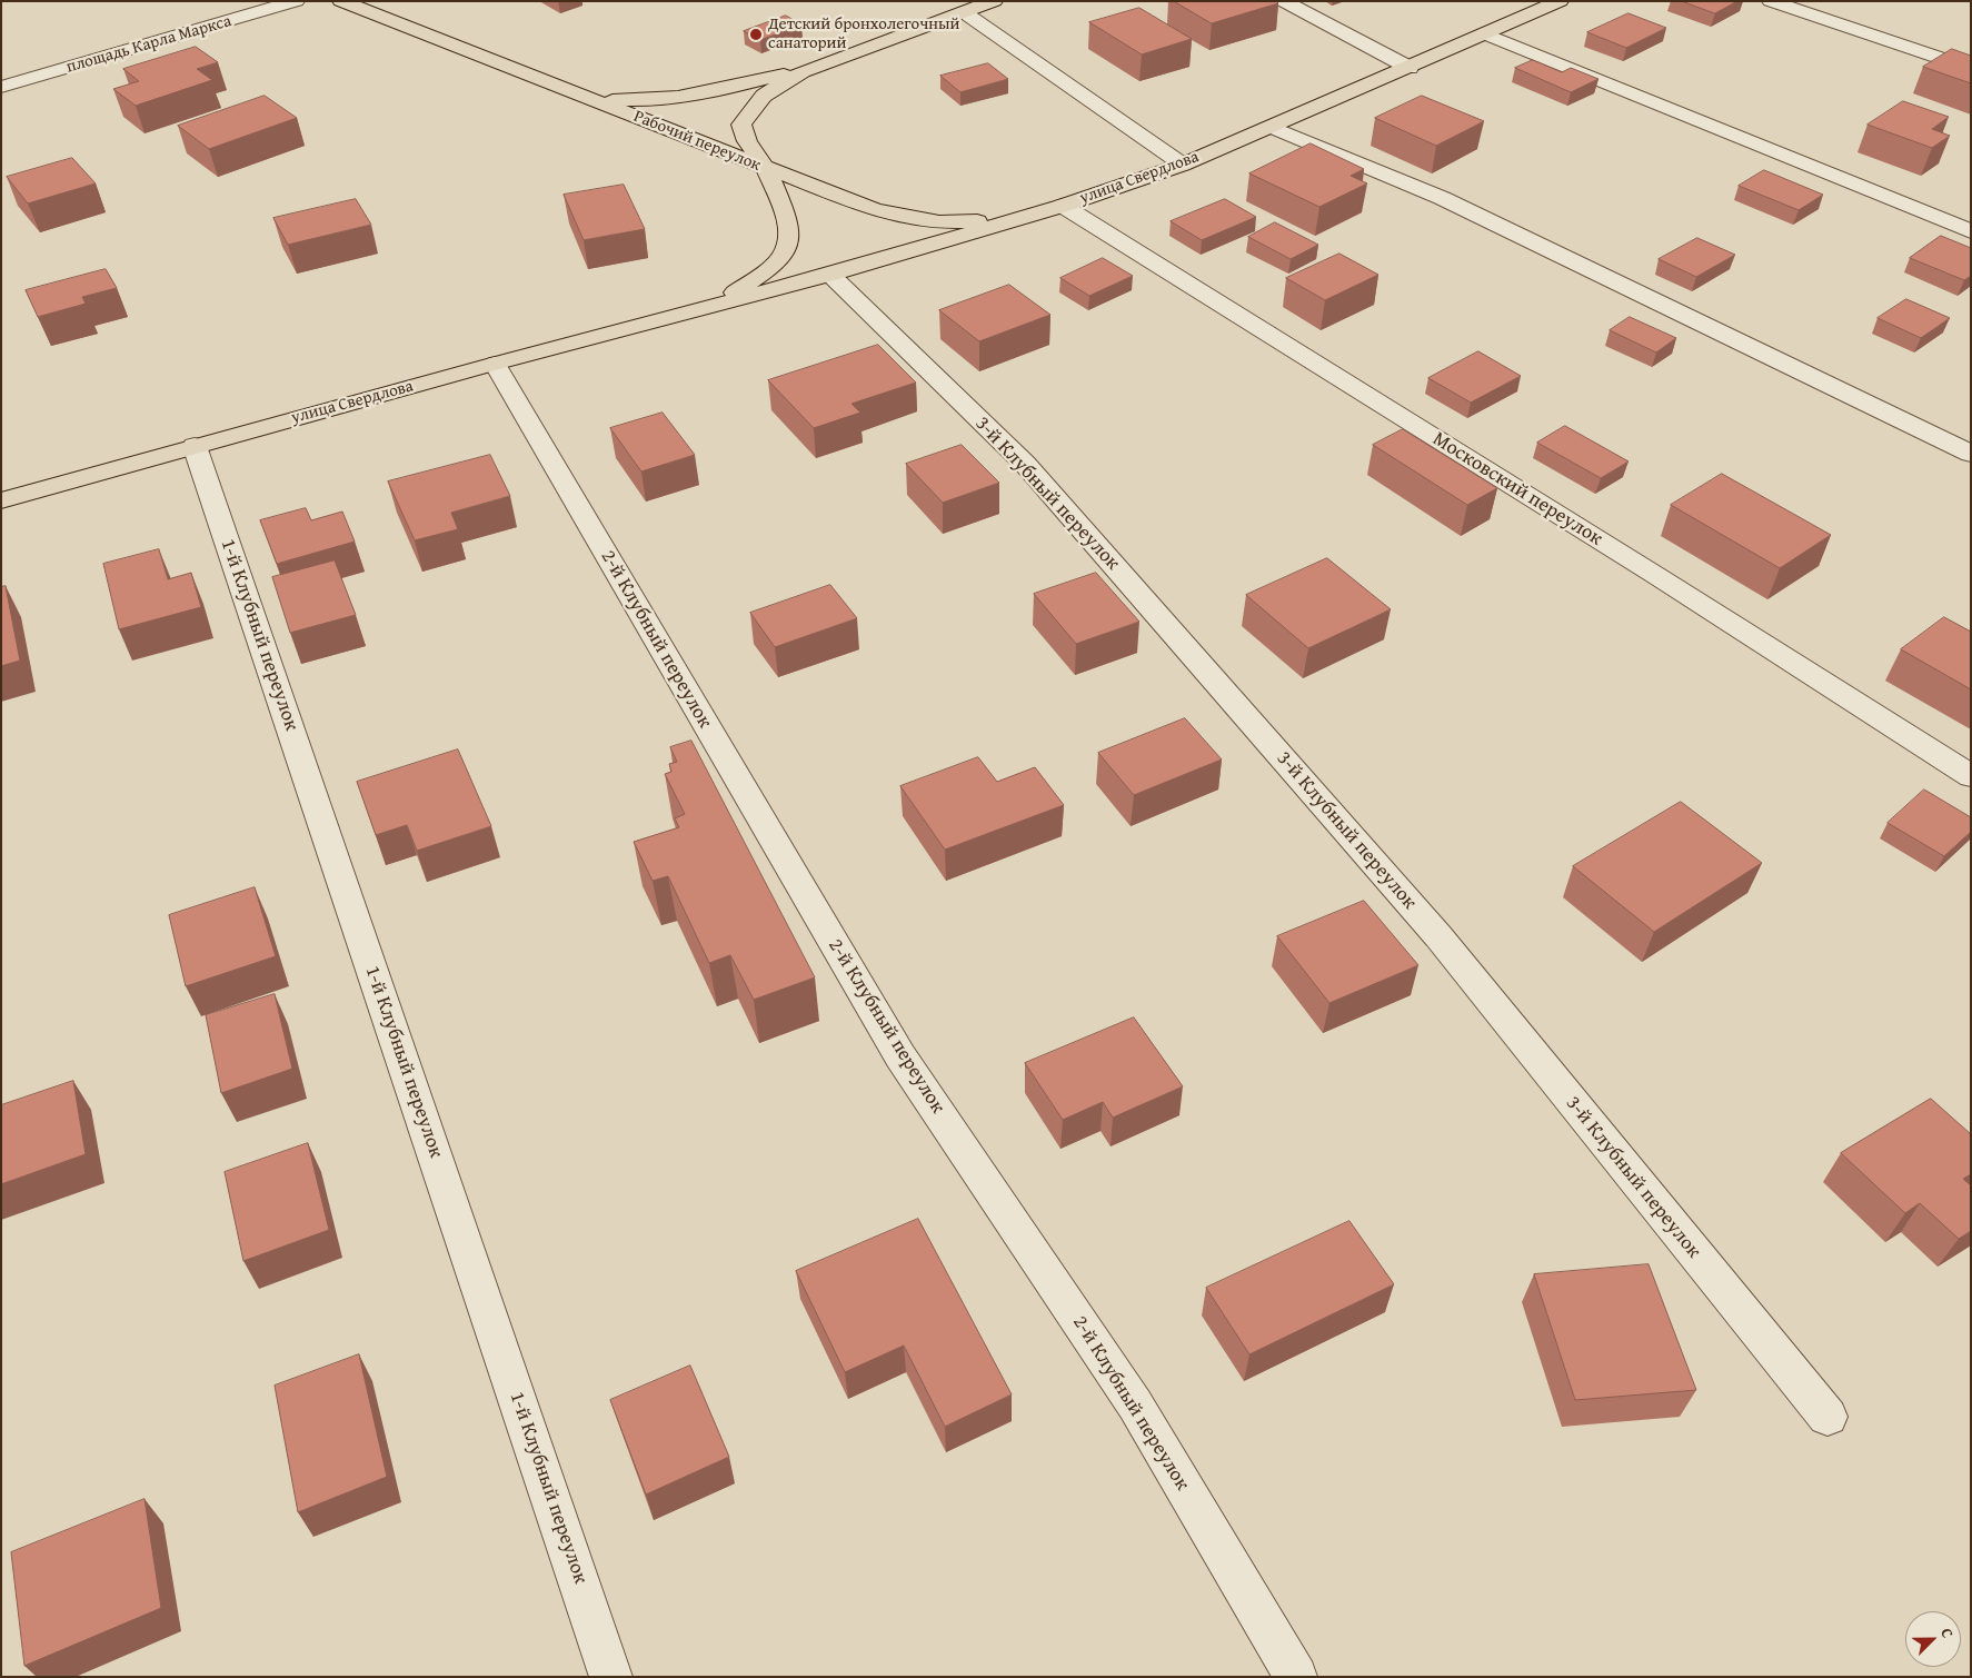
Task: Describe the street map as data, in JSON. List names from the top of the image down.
{
  "streets": {
    "main road": ["Рабочий переулок", "улица Свердлова"],
    "street": [
      "площадь Карла Маркса",
      "Московский переулок",
      "3-й Клубный переулок",
      "1-й Клубный переулок",
      "2-й Клубный переулок"
    ]
  },
  "crossings": [
    ["Рабочий переулок", "улица Свердлова"],
    ["Рабочий переулок", "Московский переулок"],
    ["улица Свердлова", "Московский переулок"],
    ["улица Свердлова", "3-й Клубный переулок"],
    ["улица Свердлова", "1-й Клубный переулок"],
    ["улица Свердлова", "2-й Клубный переулок"]
  ],
  "places": ["Детский бронхолегочный санаторий"],
  "north": "top right"
}
